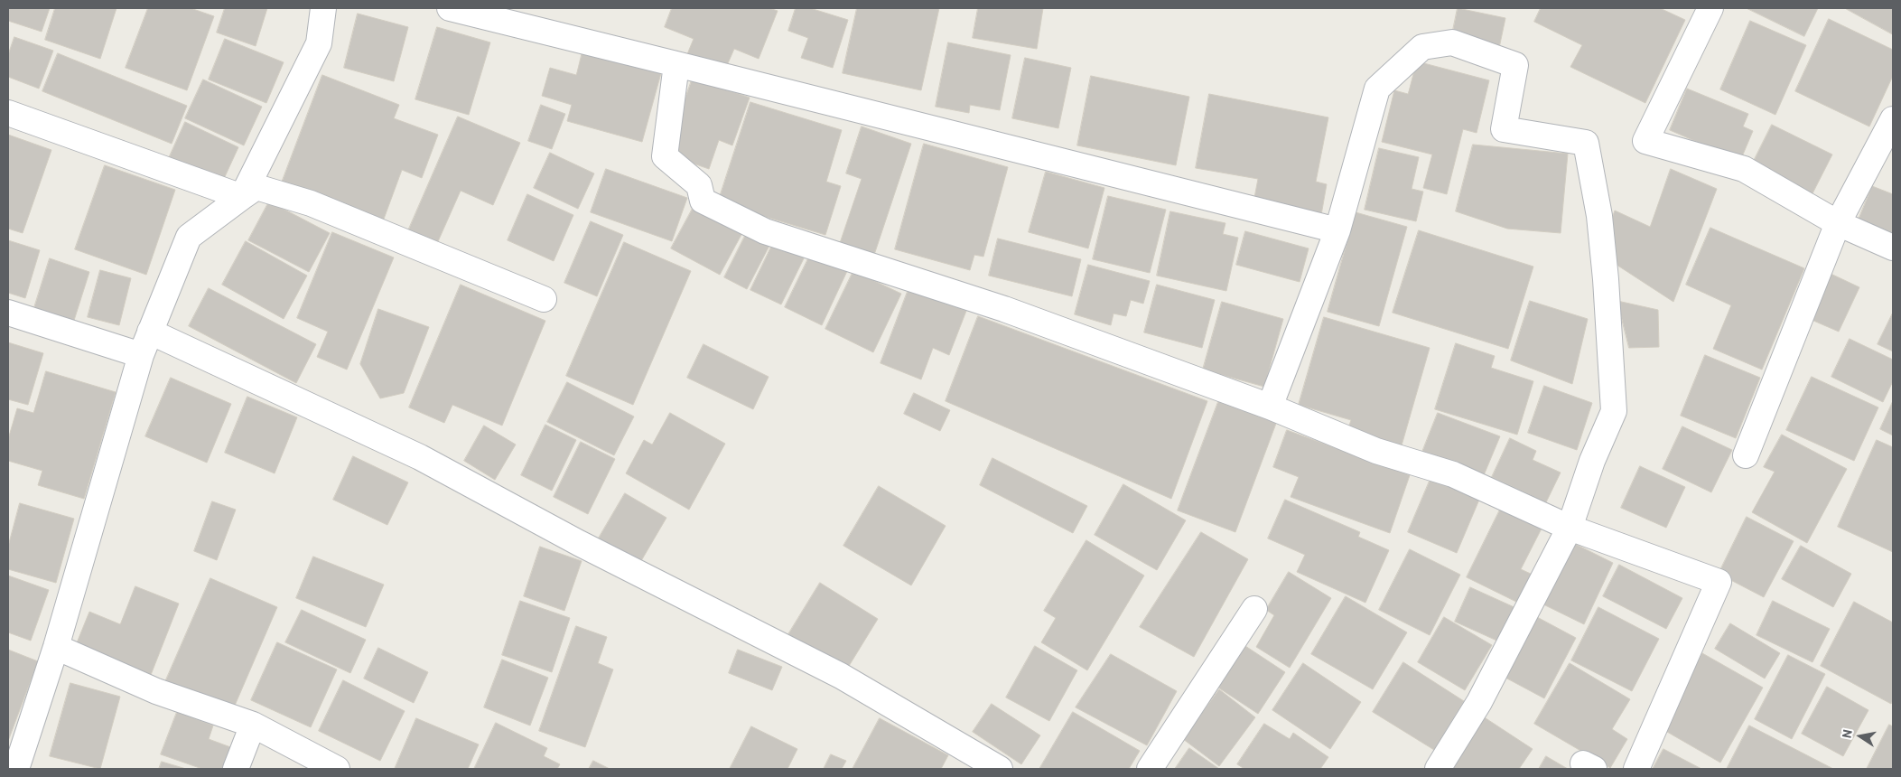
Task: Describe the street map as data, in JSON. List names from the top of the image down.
{
  "north": "left"
}
